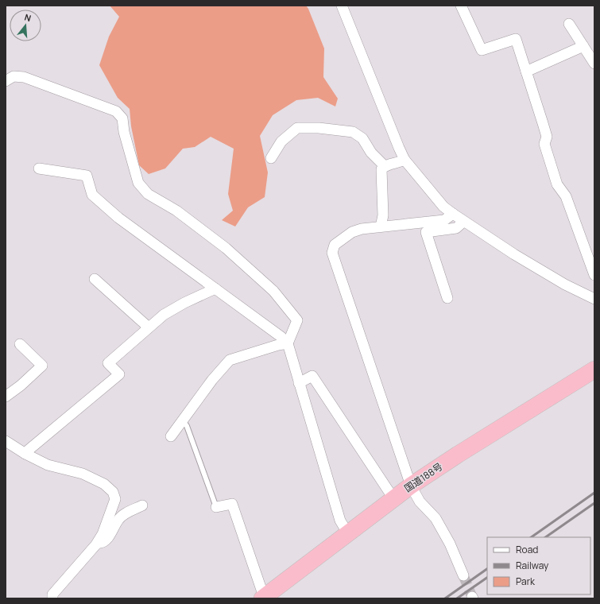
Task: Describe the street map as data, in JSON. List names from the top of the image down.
{
  "streets": {
    "highway": ["国道188号"]
  },
  "legend": ["Road", "Railway", "Park"],
  "north": "top"
}
